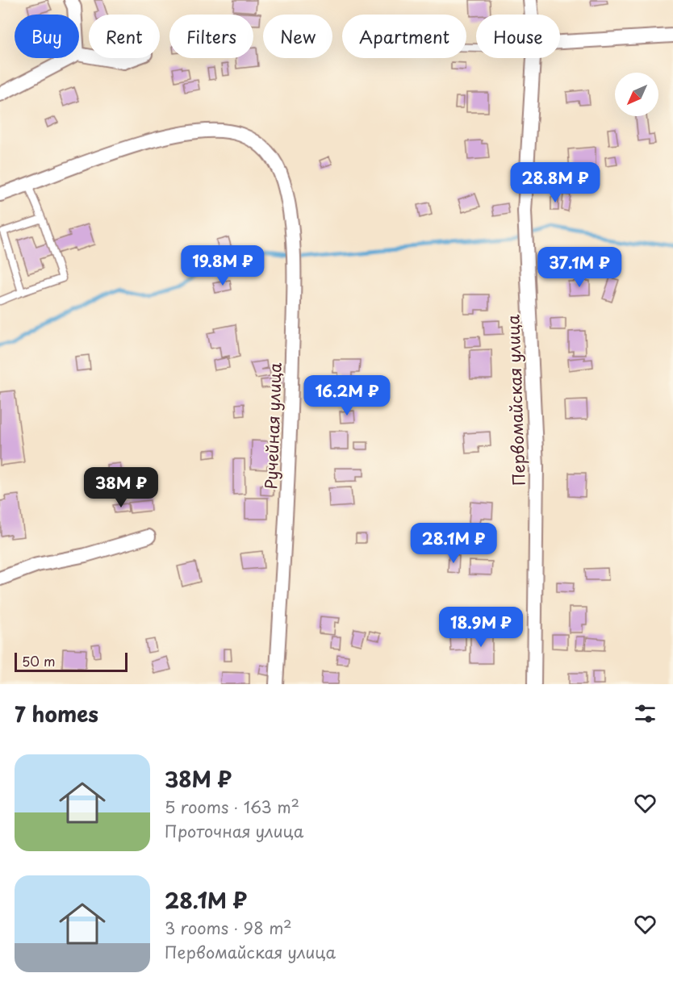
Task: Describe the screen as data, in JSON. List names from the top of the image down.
{
  "streets": {
    "street": ["Первомайская улица", "Ручейная улица"]
  },
  "scale_bar": "50 m",
  "north": "bottom left",
  "page": {
    "chip": [
      "Buy",
      "Rent",
      "Filters",
      "New",
      "Apartment",
      "House"
    ],
    "price": [
      "28.8M ₽",
      "19.8M ₽",
      "37.1M ₽",
      "16.2M ₽",
      "38M ₽",
      "28.1M ₽",
      "18.9M ₽"
    ],
    "scale": "50 m",
    "heading": "7 homes",
    "list": [
      {
        "name": "38M ₽",
        "note": "5 rooms · 163 m² · Проточная улица"
      },
      {
        "name": "28.1M ₽",
        "note": "3 rooms · 98 m² · Первомайская улица"
      }
    ]
  }
}
